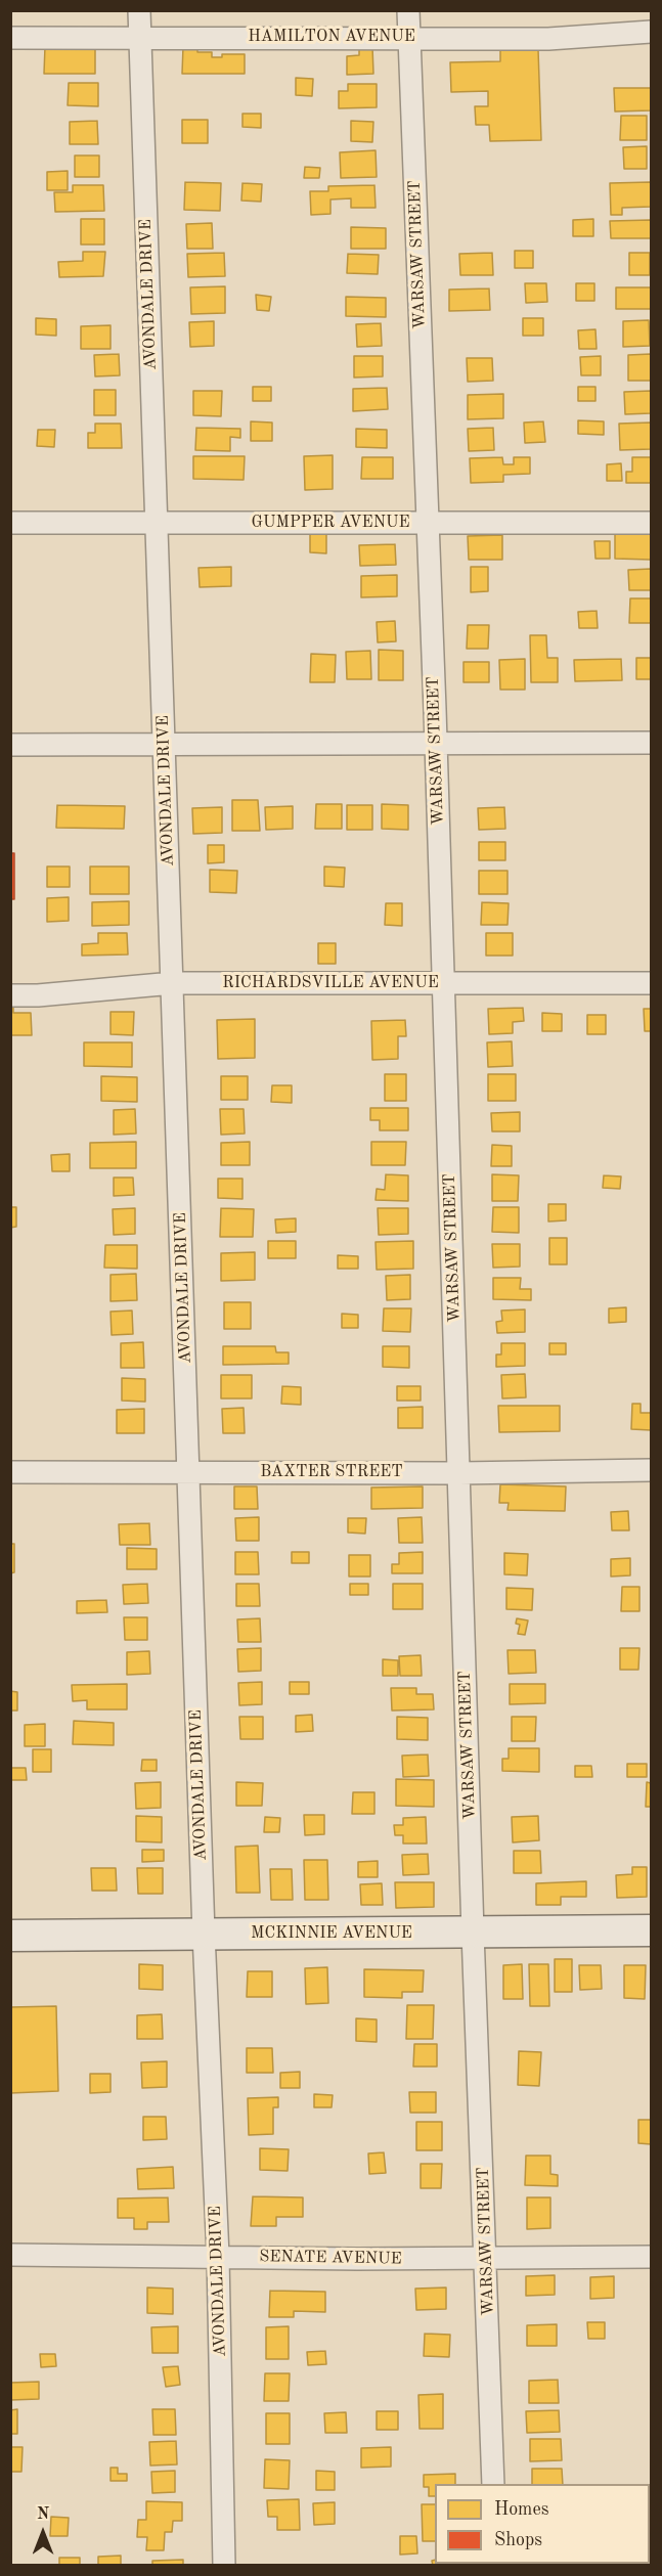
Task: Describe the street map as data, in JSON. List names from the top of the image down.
{
  "streets": {
    "street": [
      "HAMILTON AVENUE",
      "WARSAW STREET",
      "AVONDALE DRIVE",
      "GUMPPER AVENUE",
      "RICHARDSVILLE AVENUE",
      "BAXTER STREET",
      "MCKINNIE AVENUE",
      "SENATE AVENUE"
    ]
  },
  "crossings": [
    ["HAMILTON AVENUE", "WARSAW STREET"],
    ["HAMILTON AVENUE", "AVONDALE DRIVE"],
    ["WARSAW STREET", "GUMPPER AVENUE"],
    ["WARSAW STREET", "RICHARDSVILLE AVENUE"],
    ["WARSAW STREET", "BAXTER STREET"],
    ["WARSAW STREET", "MCKINNIE AVENUE"],
    ["WARSAW STREET", "SENATE AVENUE"],
    ["AVONDALE DRIVE", "GUMPPER AVENUE"],
    ["AVONDALE DRIVE", "RICHARDSVILLE AVENUE"],
    ["AVONDALE DRIVE", "BAXTER STREET"],
    ["AVONDALE DRIVE", "MCKINNIE AVENUE"],
    ["AVONDALE DRIVE", "SENATE AVENUE"]
  ],
  "legend": ["Homes", "Shops"],
  "north": "top"
}
